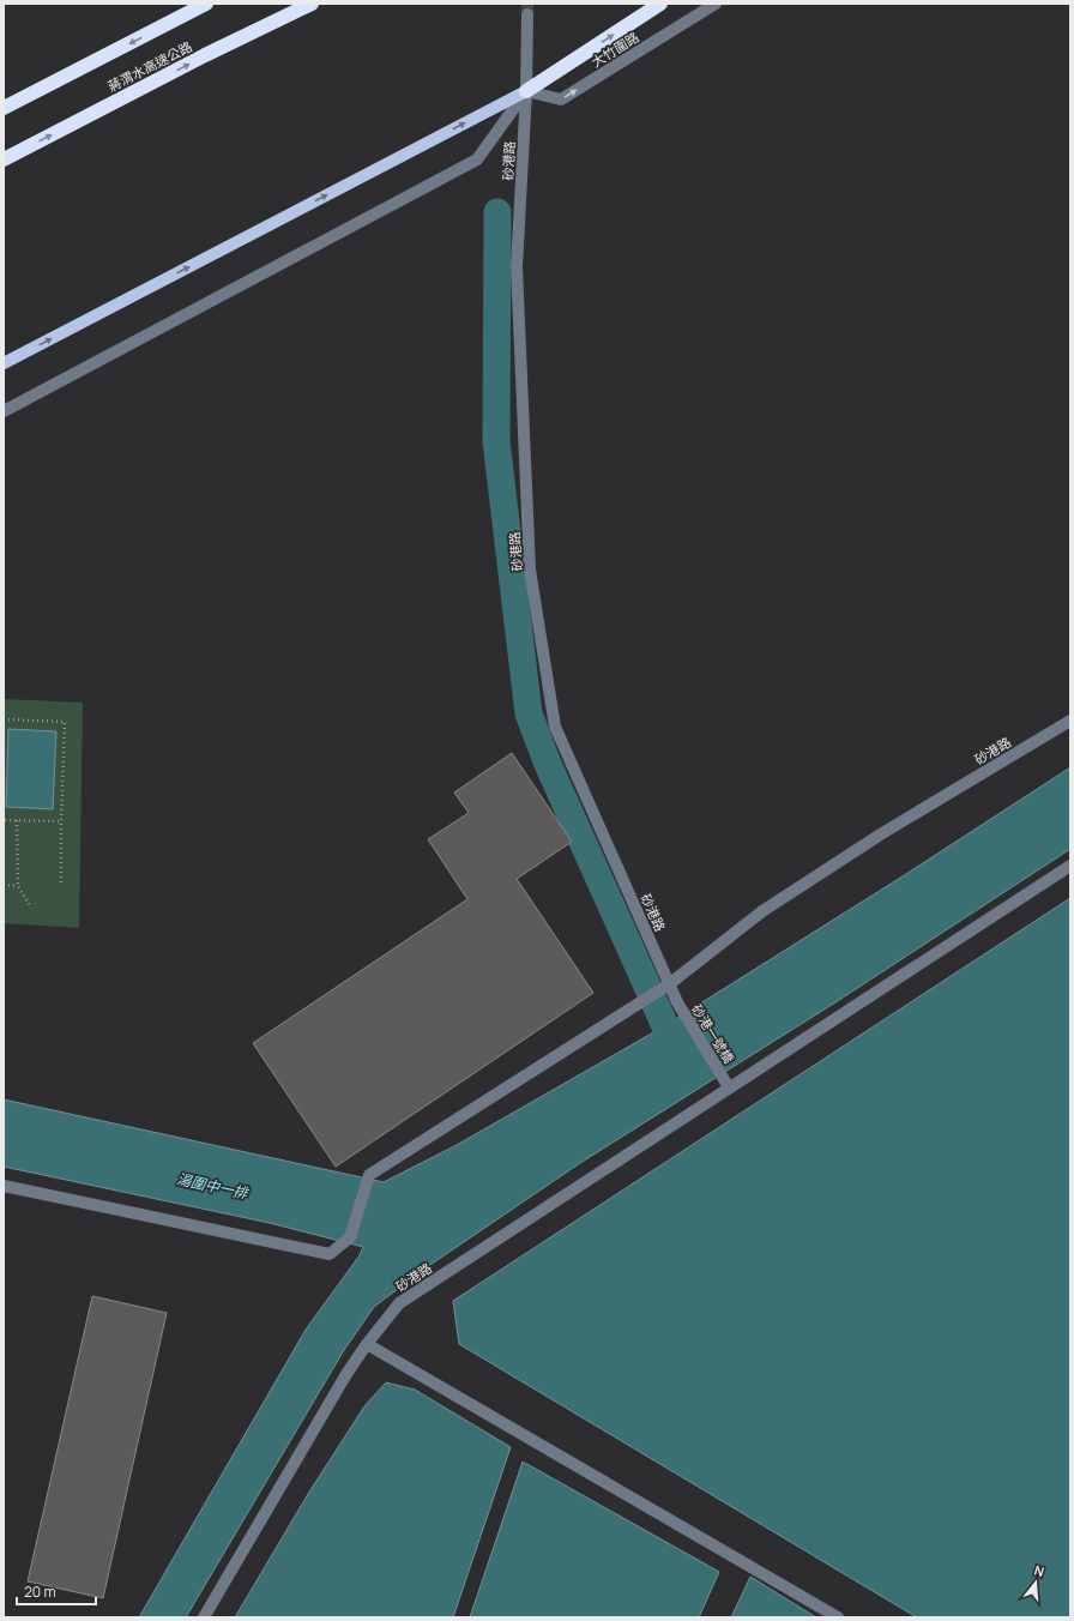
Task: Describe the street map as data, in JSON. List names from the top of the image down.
{
  "streets": {
    "highway": ["蔣渭水高速公路"],
    "street": ["大竹圍路", "砂港路", "砂港一號橋"]
  },
  "crossings": [
    ["大竹圍路", "砂港路"],
    ["砂港路", "砂港一號橋"]
  ],
  "one_way": ["大竹圍路"],
  "water": ["湯圍中一排"],
  "scale_bar": "20 m",
  "north": "top"
}
